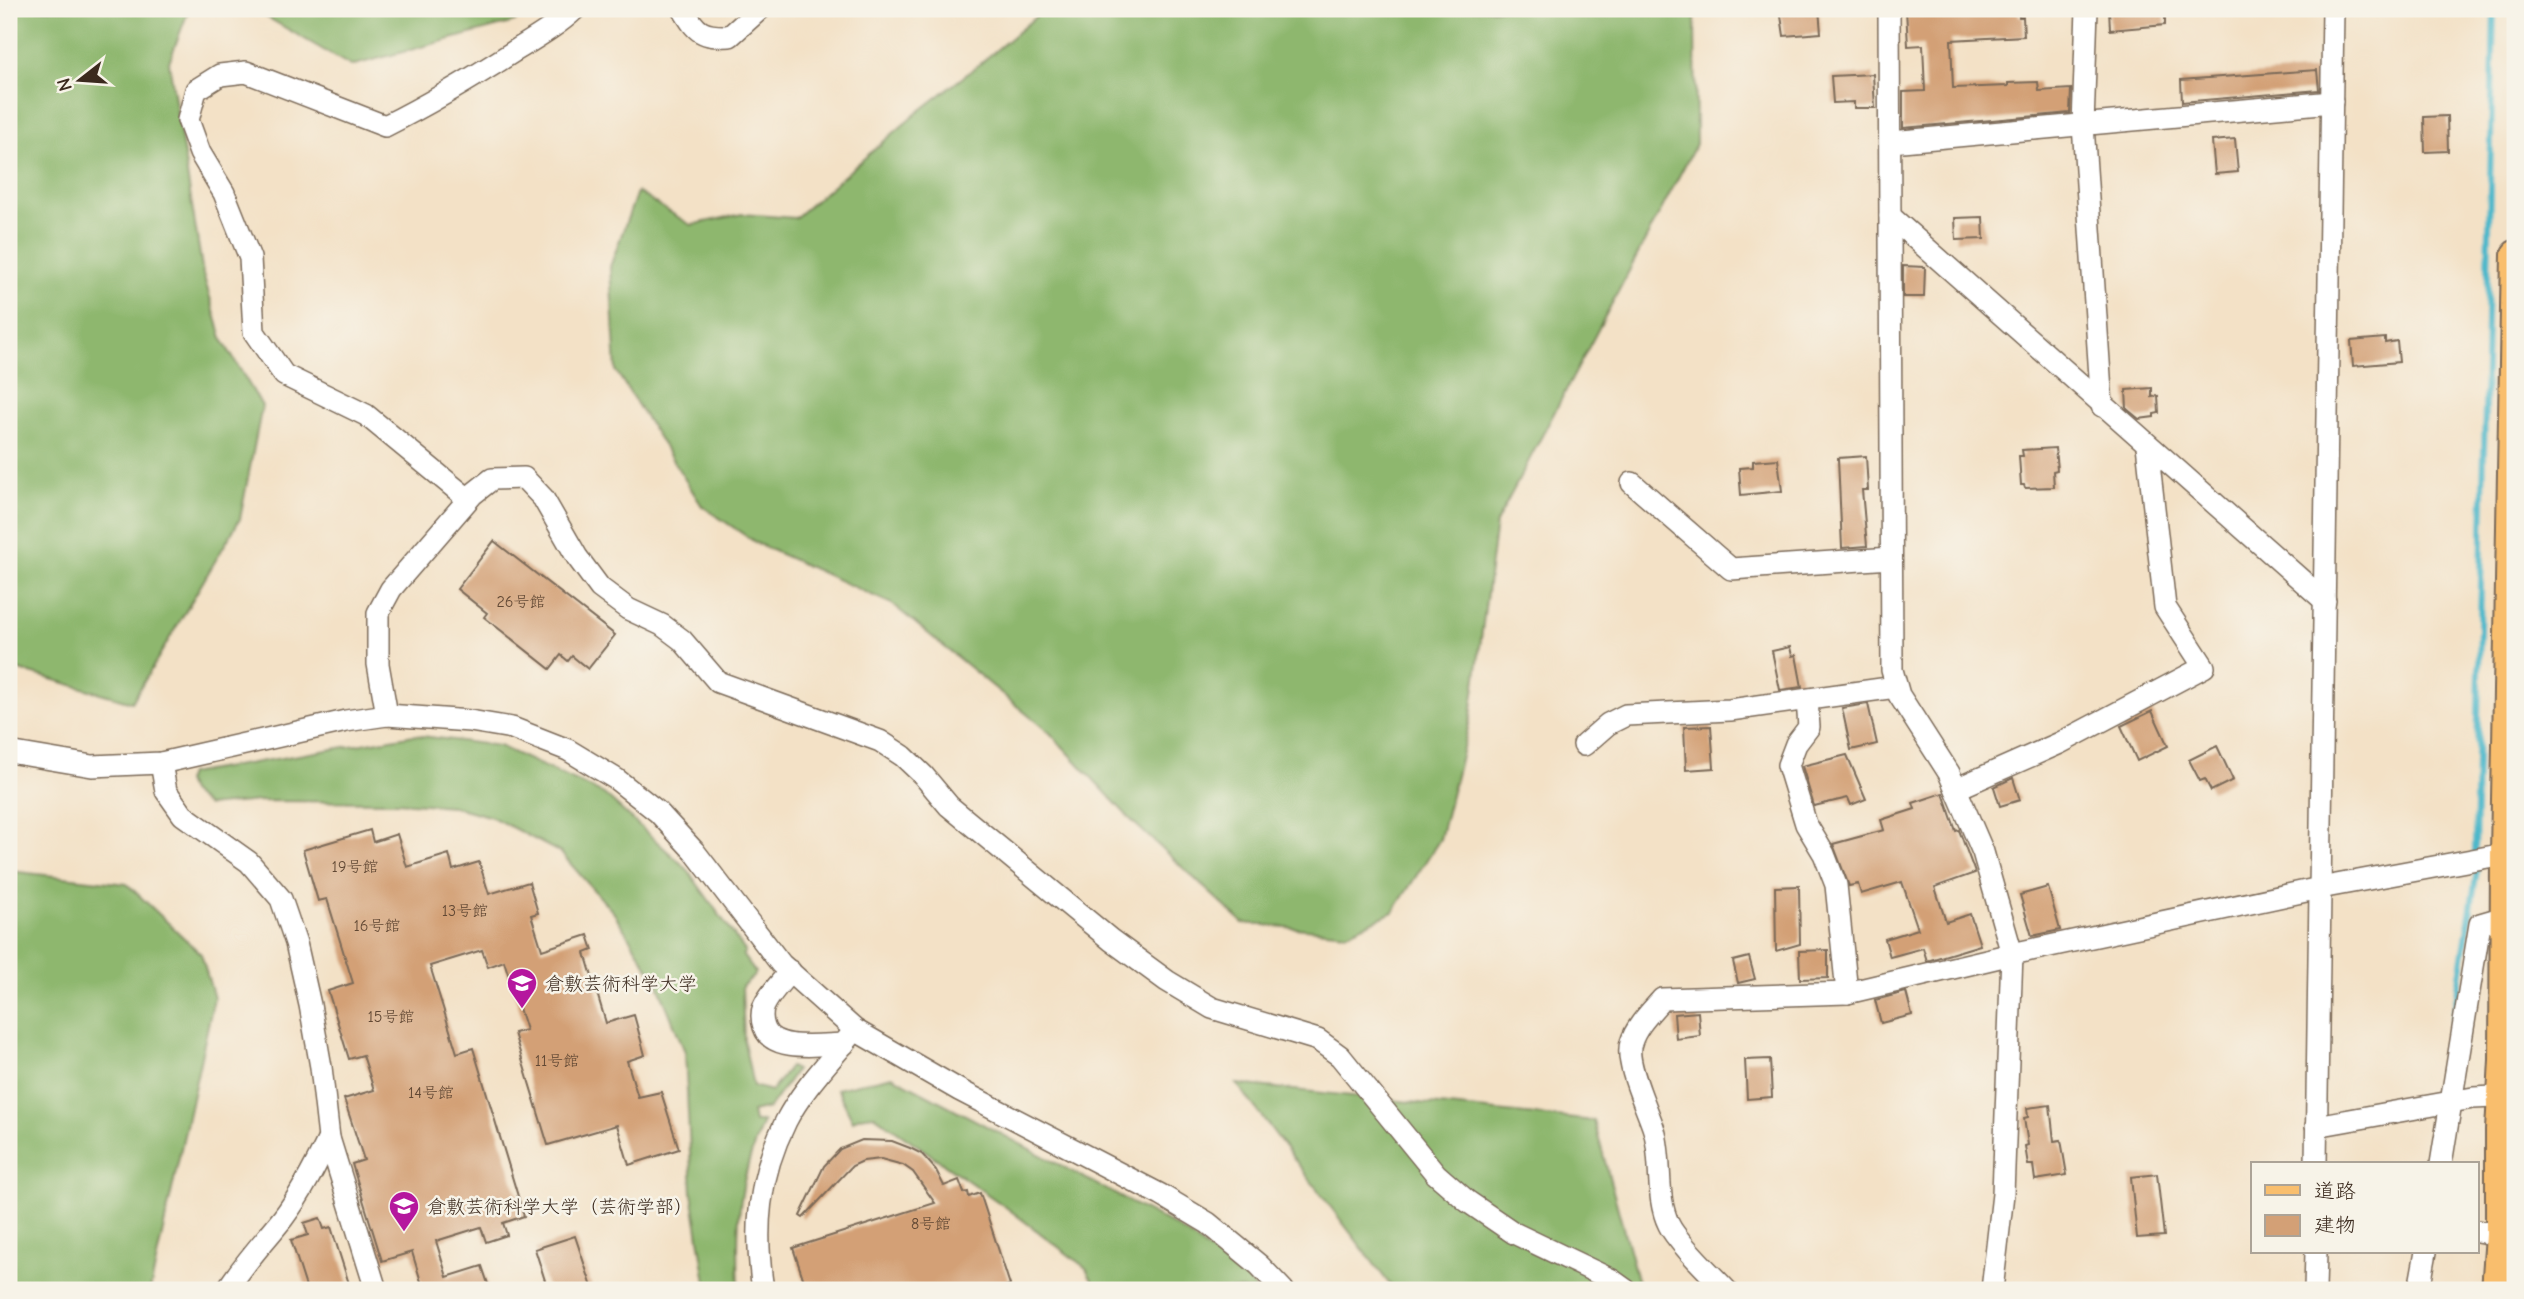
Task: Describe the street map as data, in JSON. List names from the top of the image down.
{
  "places": {
    "school or university": ["倉敷芸術科学大学", "倉敷芸術科学大学（芸術学部）"]
  },
  "house_numbers": [
    "26号館",
    "19号館",
    "13号館",
    "16号館",
    "15号館",
    "11号館",
    "14号館",
    "8号館"
  ],
  "legend": ["道路", "建物"],
  "north": "left"
}
